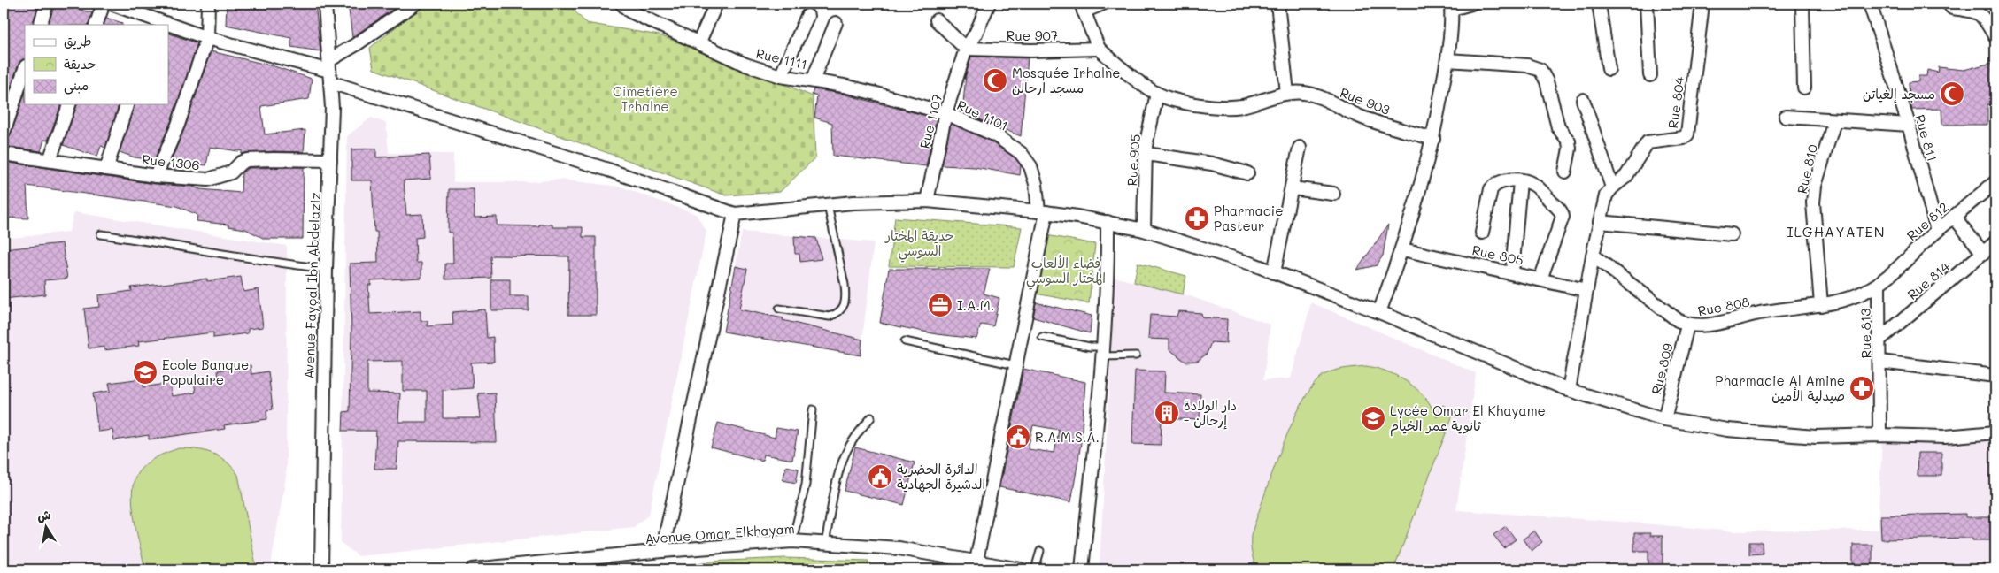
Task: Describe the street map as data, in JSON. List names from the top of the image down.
{
  "streets": {
    "street": [
      "Rue 907",
      "Rue 1111",
      "Rue 903",
      "Rue 804",
      "Rue 1101",
      "Rue 1107",
      "Rue 811",
      "Rue 905",
      "Rue 1306",
      "Rue 810",
      "Rue 812",
      "Rue 805",
      "Rue 814",
      "Avenue Fayçal Ibn Abdelaziz",
      "Rue 808",
      "Rue 813",
      "Rue 809",
      "Avenue Omar Elkhayam"
    ]
  },
  "crossings": [
    ["Rue 907", "Rue 1107"],
    ["Rue 1111", "Rue 1101"],
    ["Rue 1111", "Rue 1107"],
    ["Rue 903", "Rue 905"],
    ["Rue 804", "Rue 805"],
    ["Rue 804", "Rue 808"],
    ["Rue 1101", "Rue 1107"],
    ["Rue 1101", "Avenue Omar Elkhayam"],
    ["Rue 811", "Rue 812"],
    ["Rue 1306", "Avenue Fayçal Ibn Abdelaziz"],
    ["Rue 810", "Rue 808"],
    ["Rue 812", "Rue 808"],
    ["Rue 812", "Rue 813"],
    ["Rue 814", "Rue 813"],
    ["Rue 808", "Rue 813"],
    ["Rue 808", "Rue 809"]
  ],
  "districts": ["ILGHAYATEN"],
  "parks": ["Cimetière Irhalne", "حديقة المختار السوسي", "فضاء الألعاب المختار السوسي"],
  "places": {
    "mosque": ["Mosquée Irhalne مسجد ارحالن", "مسجد إلغياتن"],
    "pharmacy": ["Pharmacie Pasteur", "Pharmacie Al Amine صيدلية الأمين"],
    "office": ["I.A.M."],
    "school or university": ["Ecole Banque Populaire", "Lycée Omar El Khayame ثانوية عمر الخيام"],
    "building": ["دار الولادة - إرحالن"],
    "public building": ["R.A.M.S.A.", "الدائرة الحضرية الدشيرة الجهادية"]
  },
  "legend": ["طريق", "حديقة", "مبنى"],
  "north": "top"
}
